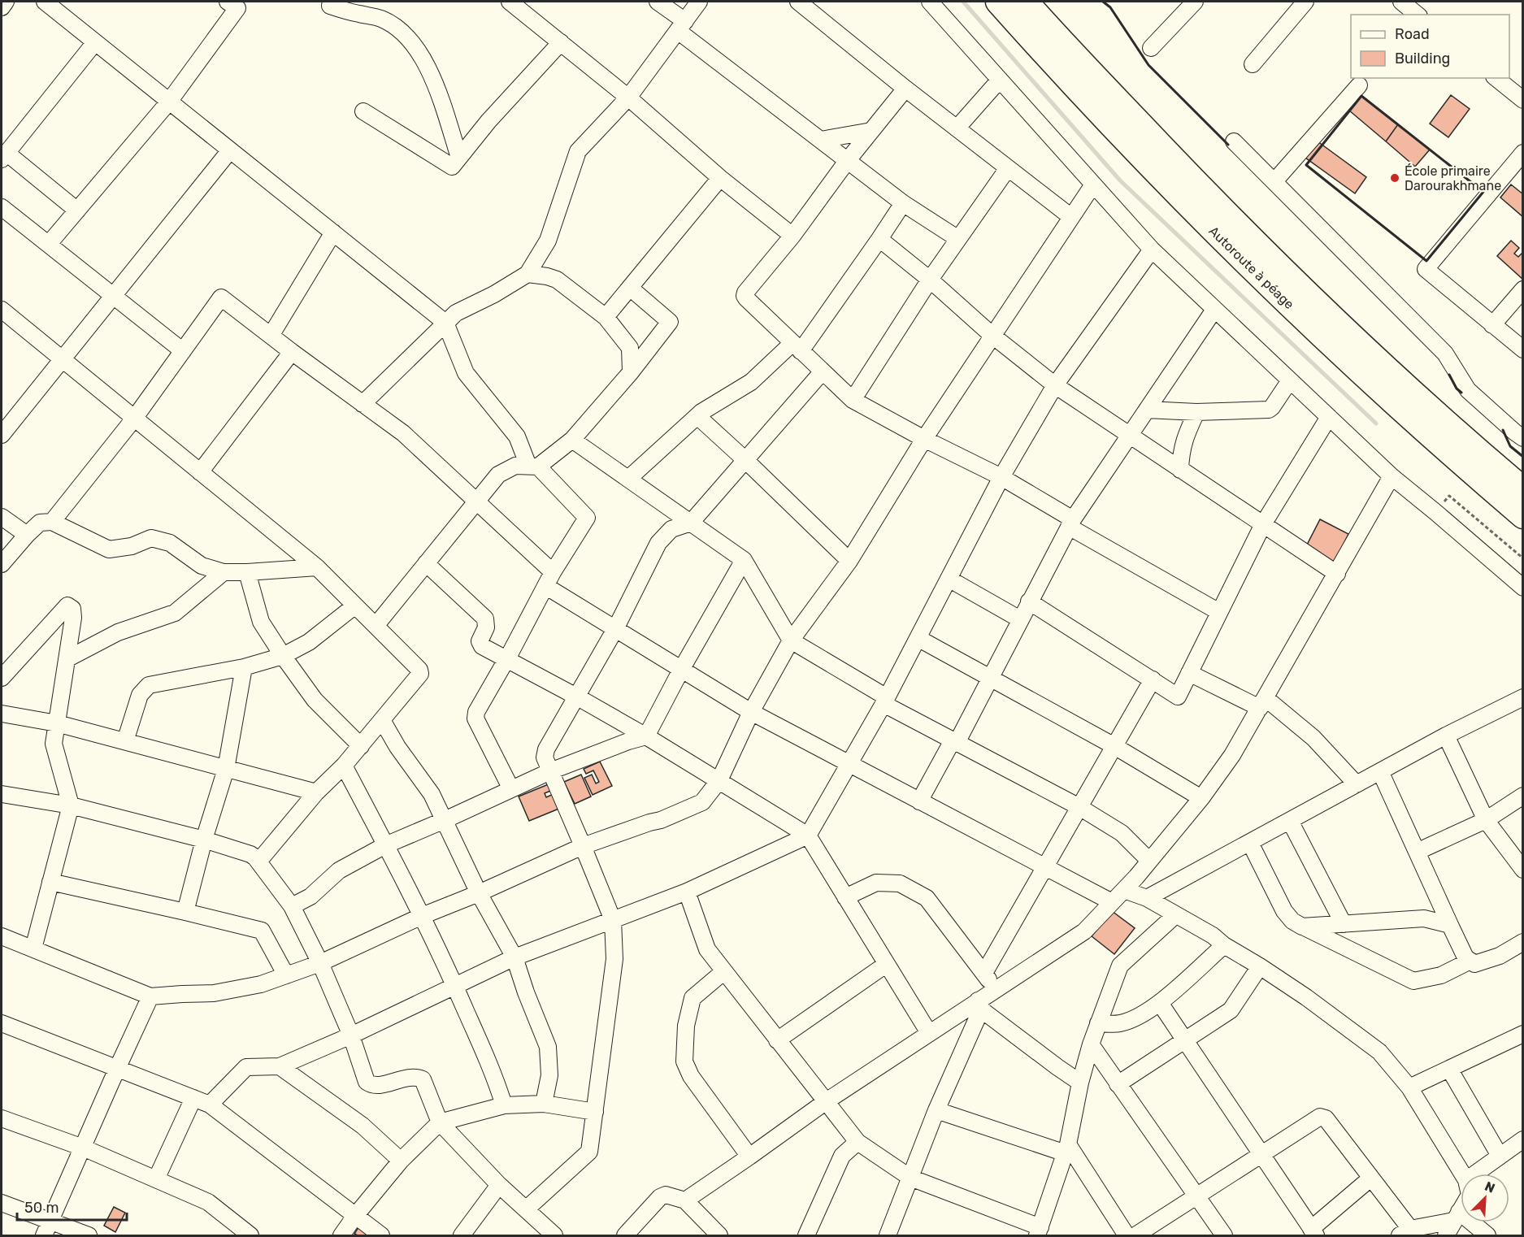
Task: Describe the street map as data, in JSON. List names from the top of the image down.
{
  "streets": {
    "highway": ["Autoroute à péage"]
  },
  "places": ["École primaire Darourakhmane"],
  "legend": ["Road", "Building"],
  "scale_bar": "50 m",
  "north": "top right"
}
